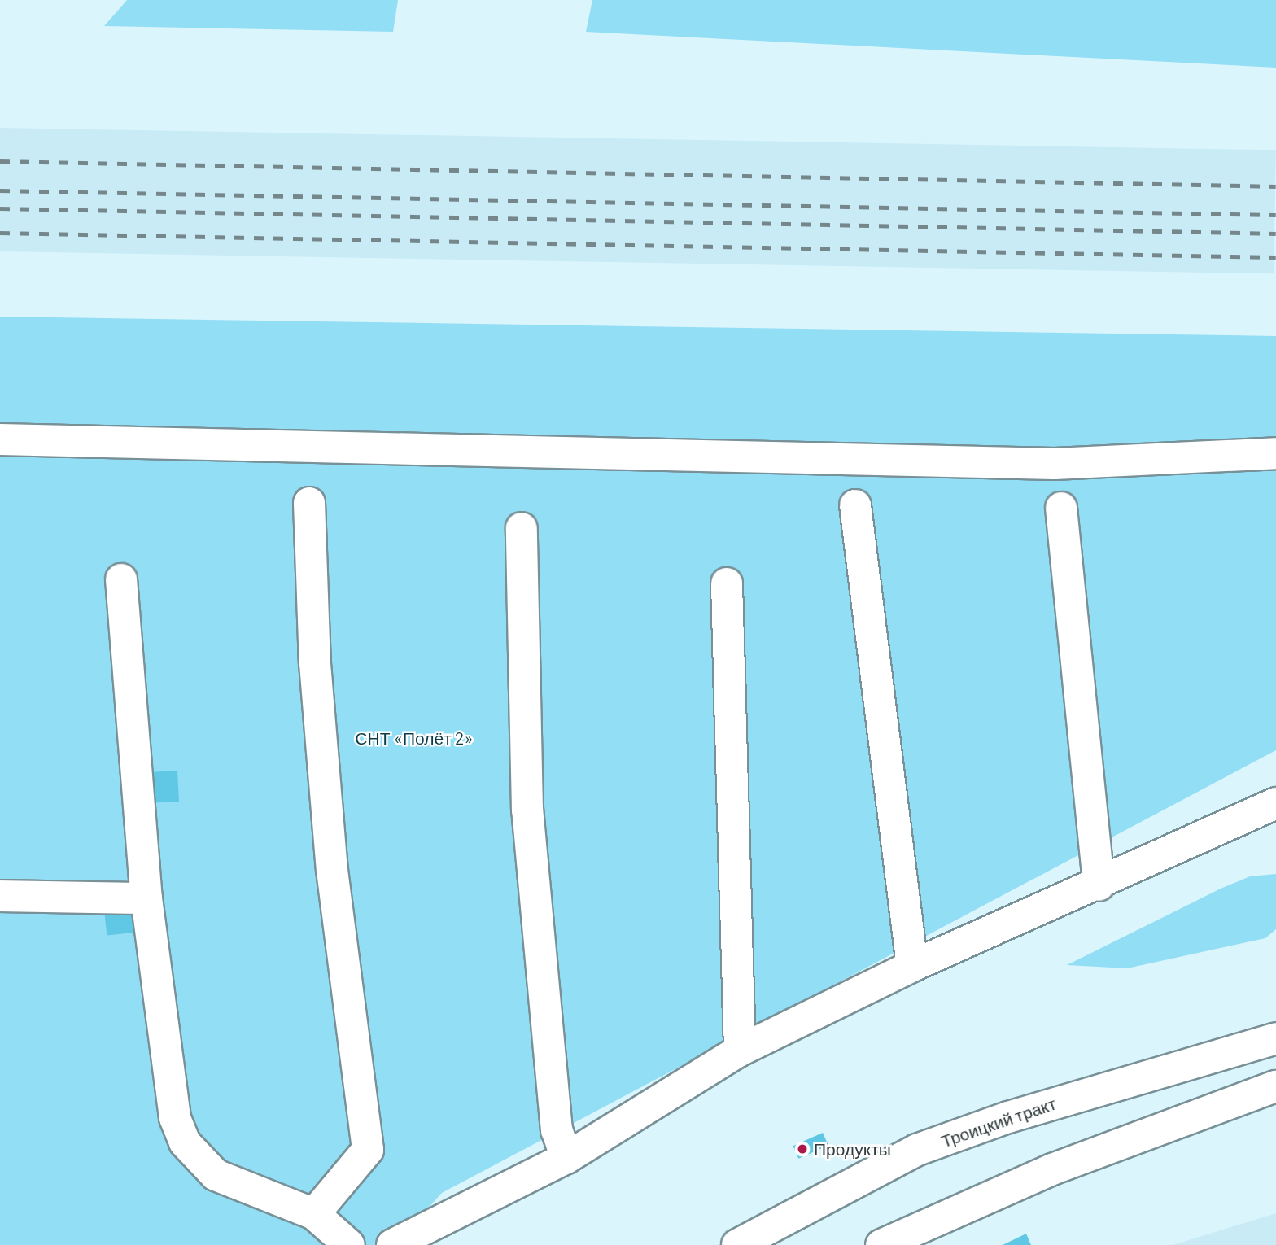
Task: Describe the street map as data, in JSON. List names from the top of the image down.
{
  "streets": {
    "main road": ["Троицкий тракт"]
  },
  "parks": ["СНТ «Полёт 2»"],
  "places": ["Продукты"]
}
